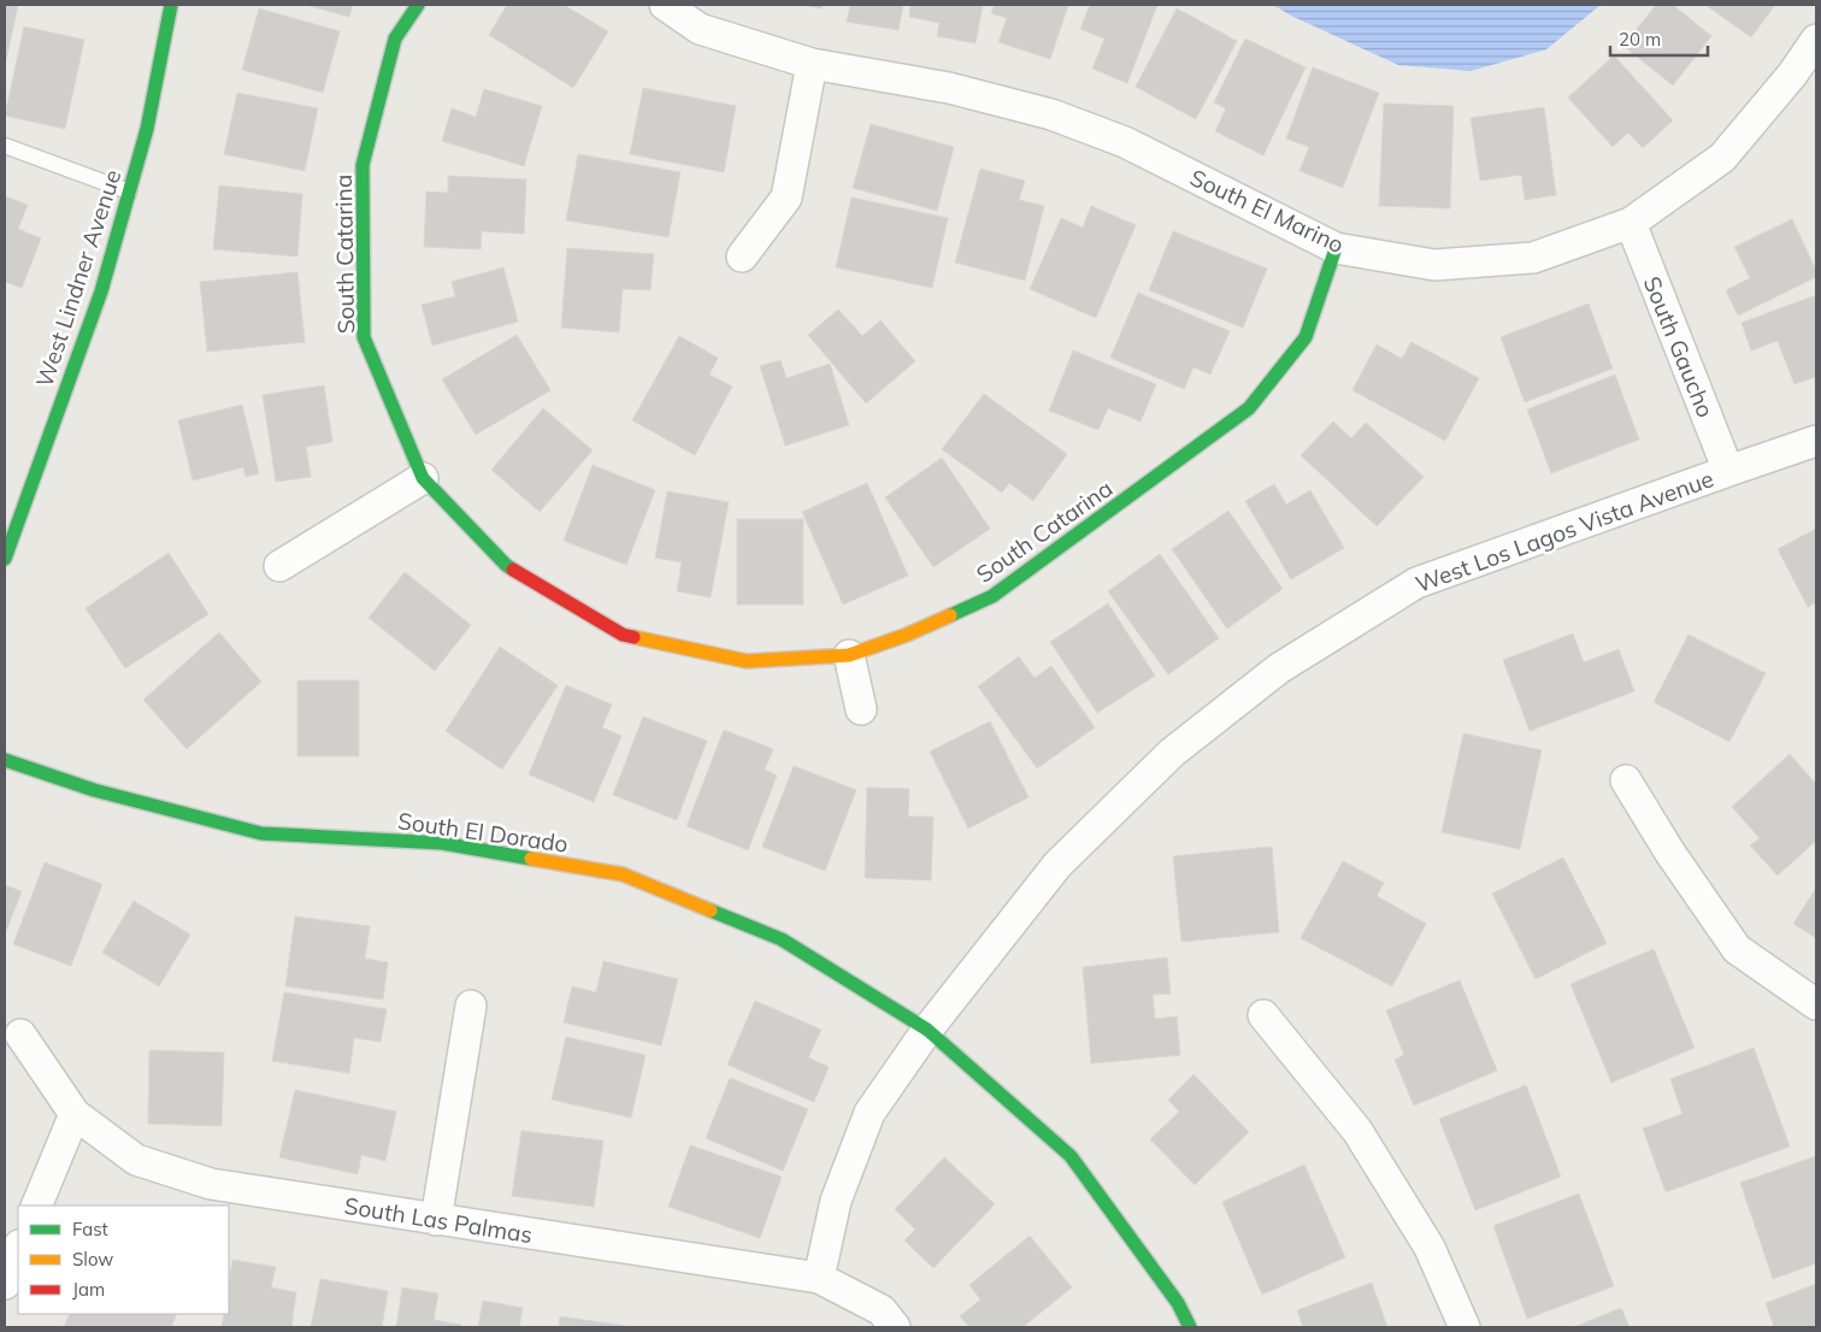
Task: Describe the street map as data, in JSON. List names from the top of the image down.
{
  "streets": {
    "street": [
      "South El Marino",
      "South Catarina",
      "West Lindner Avenue",
      "South Gaucho",
      "West Los Lagos Vista Avenue",
      "South El Dorado",
      "South Las Palmas"
    ]
  },
  "crossings": [
    ["South El Marino", "South Catarina"],
    ["South El Marino", "South Gaucho"],
    ["South Gaucho", "West Los Lagos Vista Avenue"],
    ["West Los Lagos Vista Avenue", "South El Dorado"],
    ["West Los Lagos Vista Avenue", "South Las Palmas"]
  ],
  "legend": ["Fast", "Slow", "Jam"],
  "scale_bar": "20 m"
}
